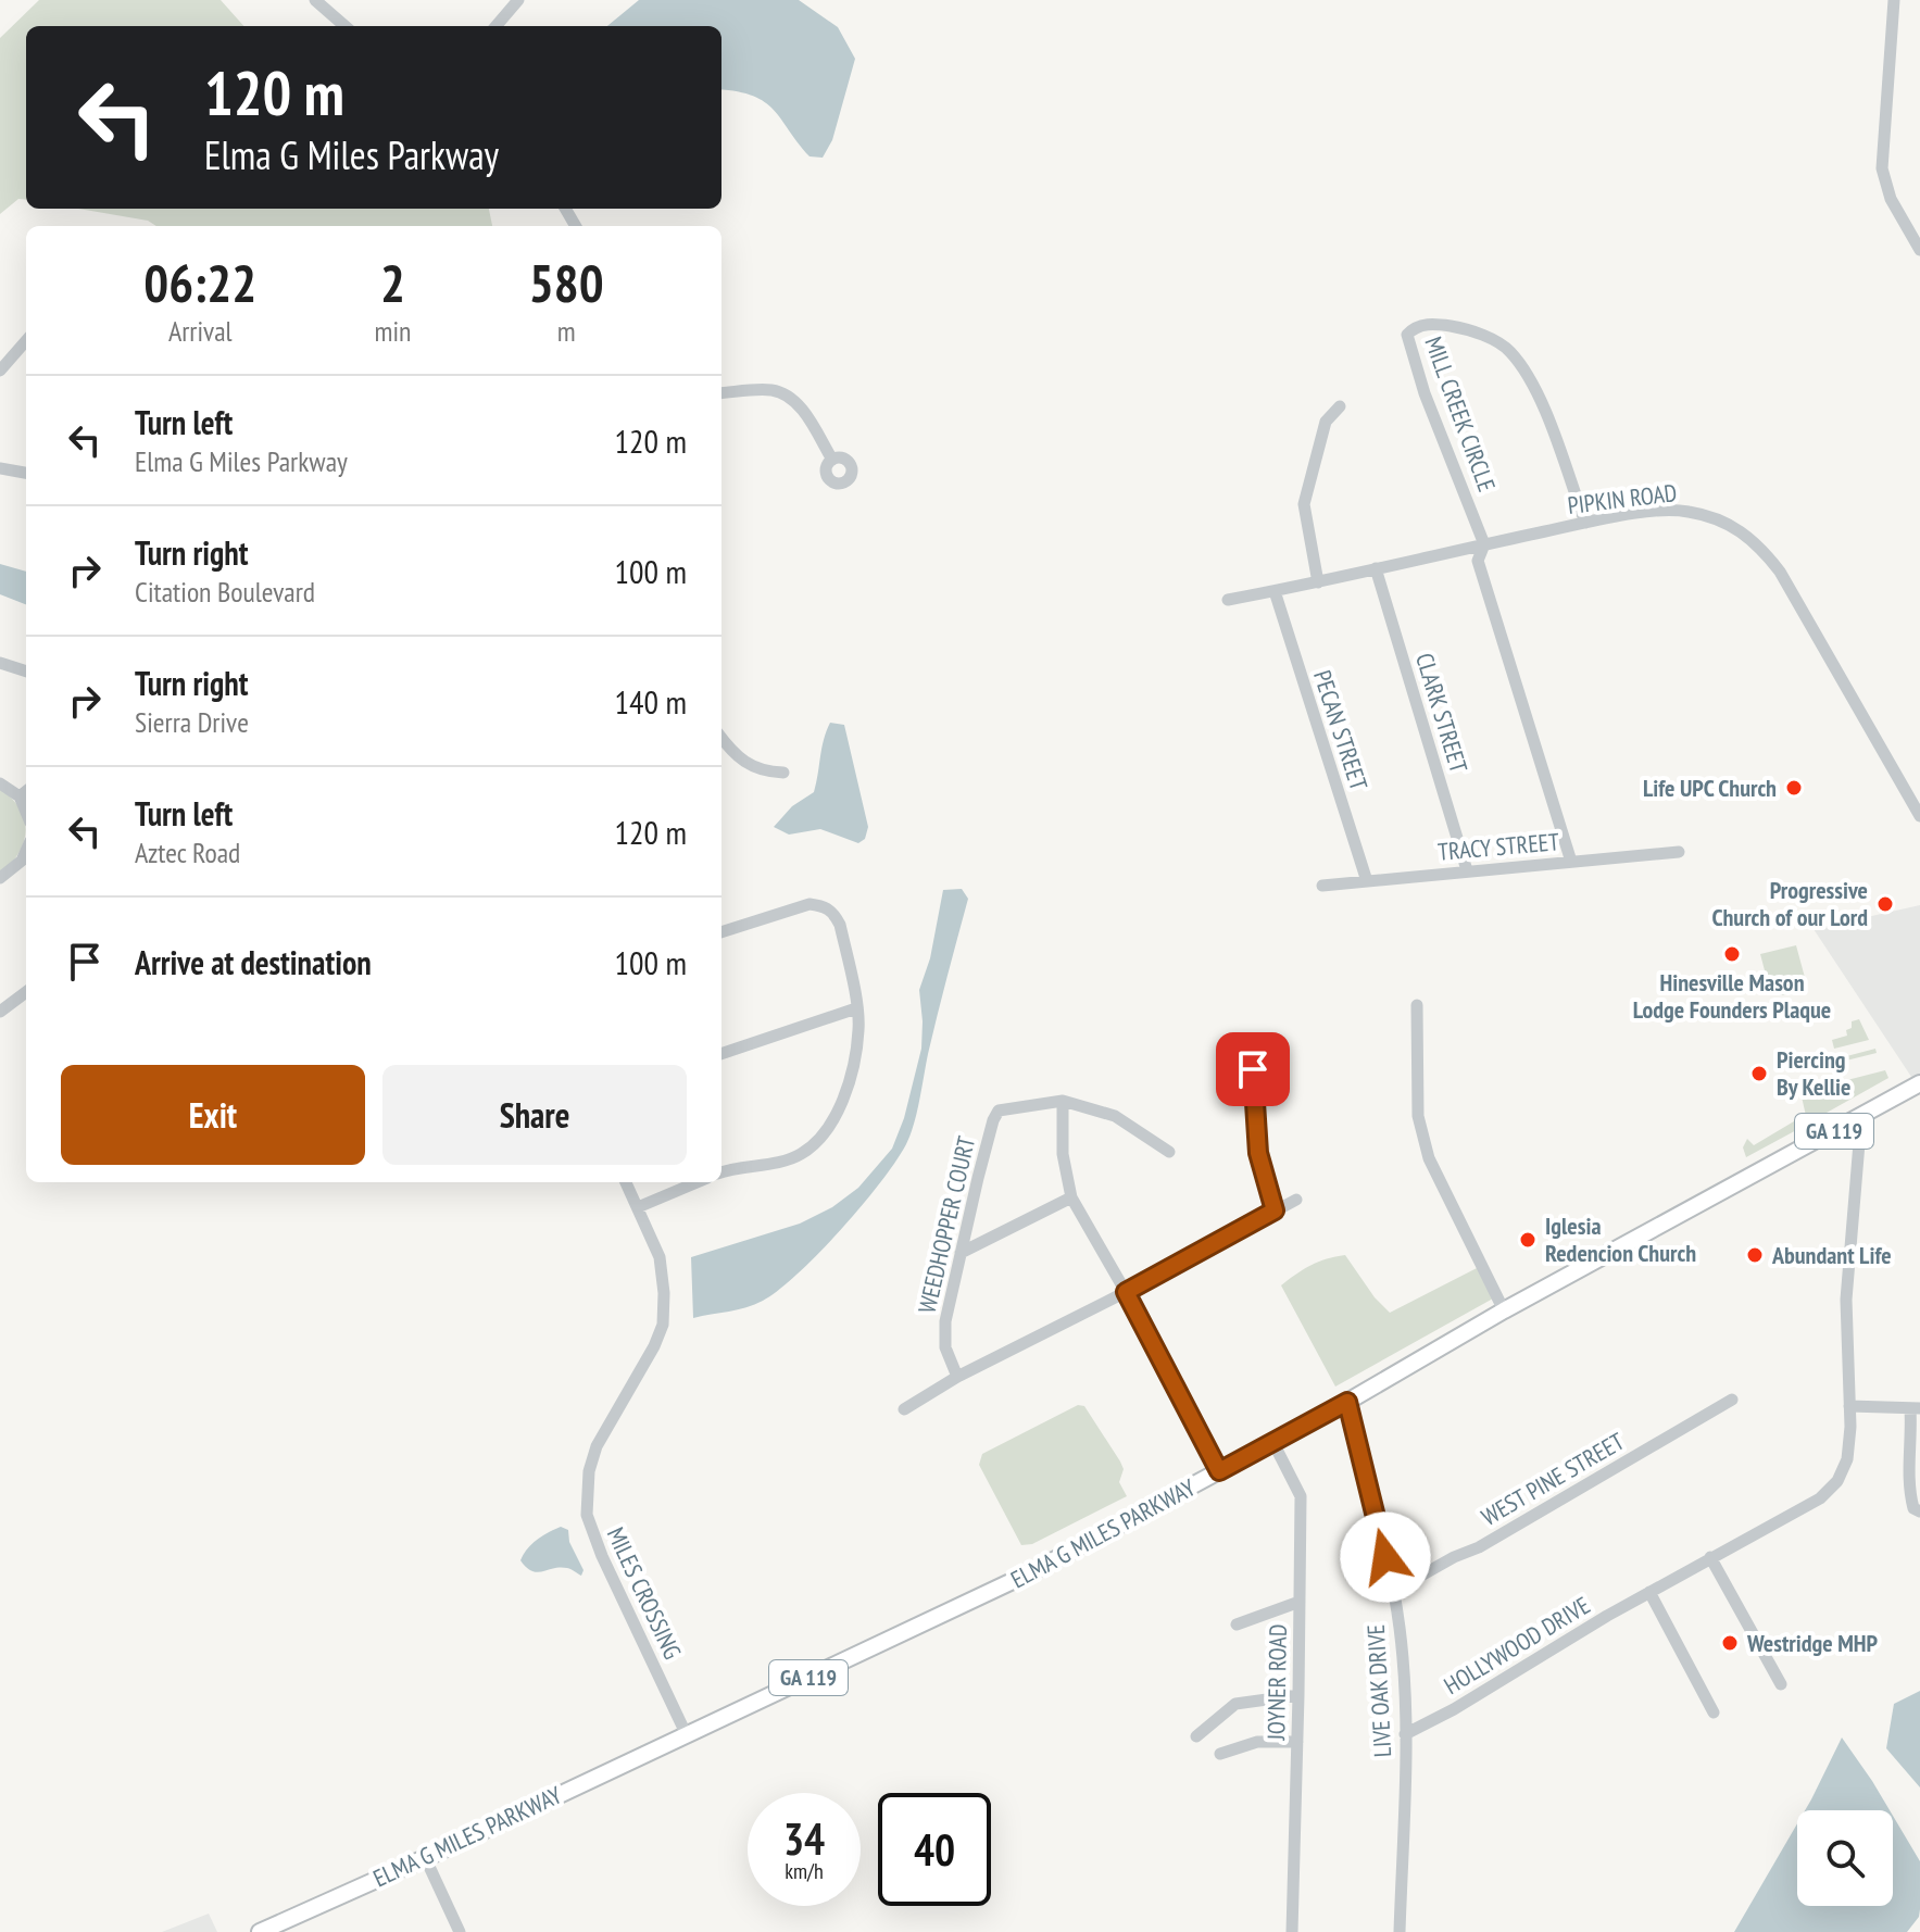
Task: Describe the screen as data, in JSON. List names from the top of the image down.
{
  "streets": {
    "main road": ["GA 119", "ELMA G MILES PARKWAY"],
    "street": [
      "MILL CREEK CIRCLE",
      "PIPKIN ROAD",
      "CLARK STREET",
      "PECAN STREET",
      "TRACY STREET",
      "WEEDHOPPER COURT",
      "WEST PINE STREET",
      "MILES CROSSING",
      "HOLLYWOOD DRIVE",
      "JOYNER ROAD",
      "LIVE OAK DRIVE"
    ]
  },
  "crossings": [
    ["MILL CREEK CIRCLE", "PIPKIN ROAD"],
    ["PIPKIN ROAD", "CLARK STREET"],
    ["PIPKIN ROAD", "PECAN STREET"],
    ["CLARK STREET", "TRACY STREET"],
    ["PECAN STREET", "TRACY STREET"],
    ["WEST PINE STREET", "LIVE OAK DRIVE"],
    ["ELMA G MILES PARKWAY", "MILES CROSSING"],
    ["ELMA G MILES PARKWAY", "HOLLYWOOD DRIVE"],
    ["ELMA G MILES PARKWAY", "JOYNER ROAD"],
    ["ELMA G MILES PARKWAY", "LIVE OAK DRIVE"],
    ["HOLLYWOOD DRIVE", "LIVE OAK DRIVE"]
  ],
  "places": [
    "Life UPC Church",
    "Progressive Church of our Lord",
    "Hinesville Mason Lodge Founders Plaque",
    "Piercing By Kellie",
    "Iglesia Redencion Church",
    "Abundant Life",
    "Westridge MHP"
  ],
  "page": {
    "turn": ["120 m", "Elma G Miles Parkway"],
    "eta": [
      "06:22",
      "Arrival",
      "2",
      "min",
      "580",
      "m"
    ],
    "list": [
      {
        "name": "Turn left",
        "note": "Elma G Miles Parkway",
        "value": "120 m"
      },
      {
        "name": "Turn right",
        "note": "Citation Boulevard",
        "value": "100 m"
      },
      {
        "name": "Turn right",
        "note": "Sierra Drive",
        "value": "140 m"
      },
      {
        "name": "Turn left",
        "note": "Aztec Road",
        "value": "120 m"
      },
      {
        "name": "Arrive at destination",
        "value": "100 m"
      }
    ],
    "buttons": ["Exit", "Share"],
    "speed": "34 km/h",
    "limit": "40"
  }
}
